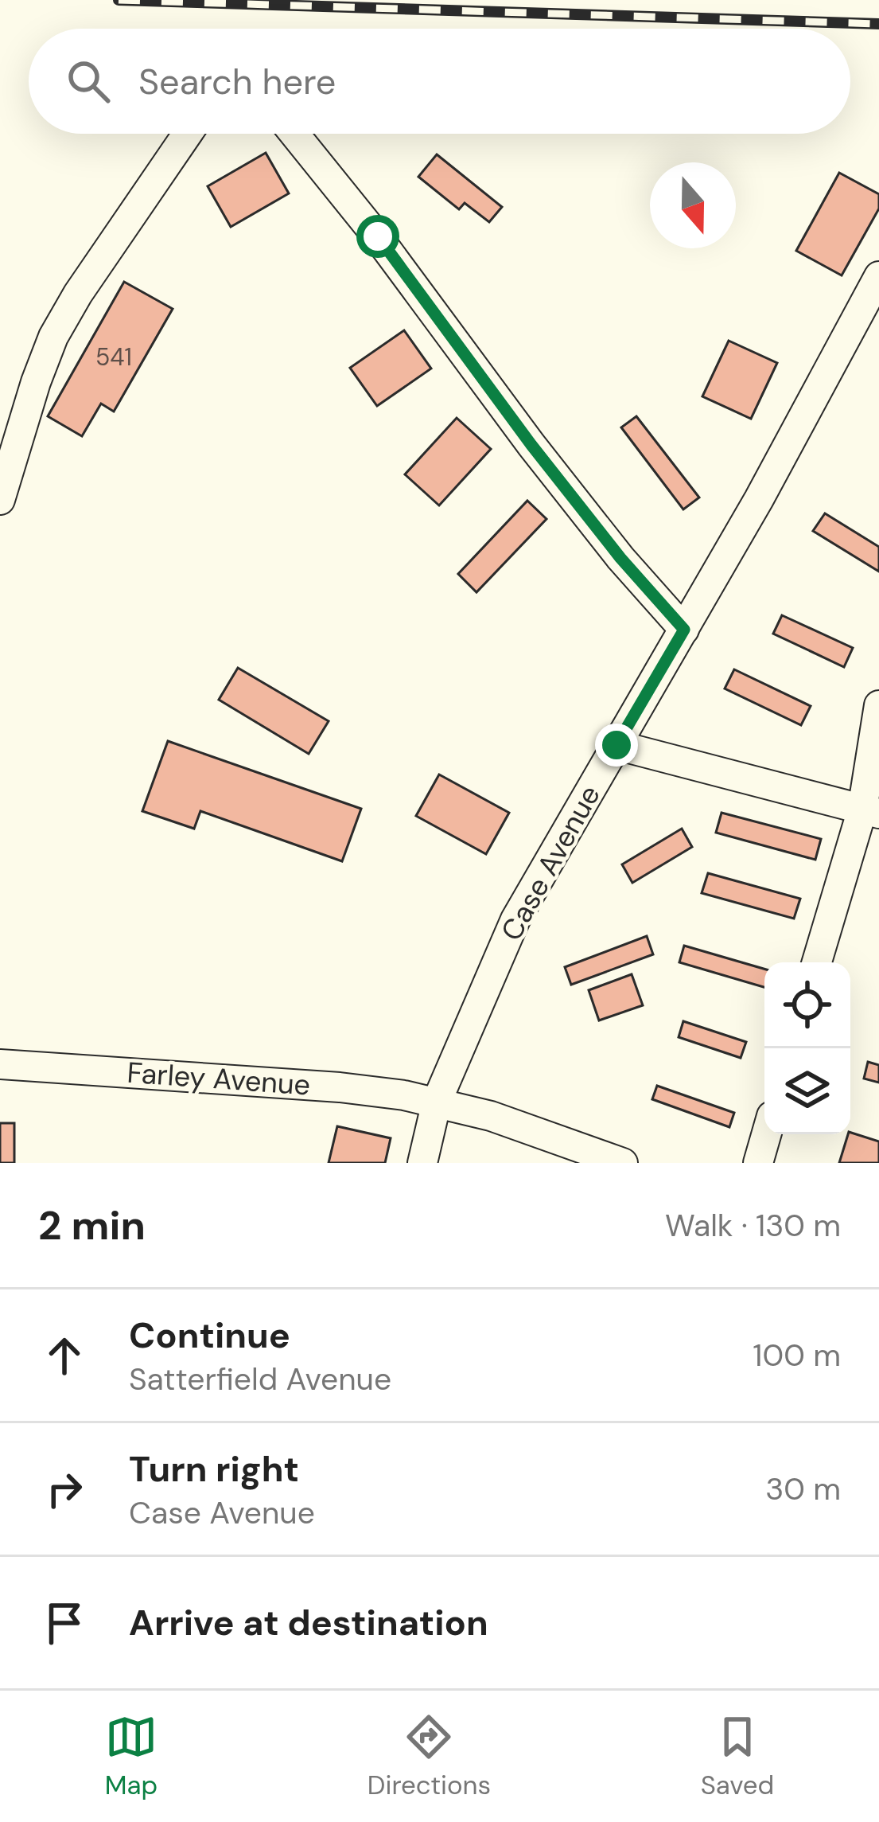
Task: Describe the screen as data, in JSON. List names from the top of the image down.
{
  "streets": {
    "street": ["Case Avenue", "Farley Avenue"]
  },
  "crossings": [
    ["Case Avenue", "Farley Avenue"]
  ],
  "house_numbers": ["541"],
  "north": "bottom",
  "page": {
    "search": "Search here",
    "heading": ["2 min", "Walk · 130 m"],
    "list": [
      ["Continue", "Satterfield Avenue", "100 m"],
      ["Turn right", "Case Avenue", "30 m"],
      "Arrive at destination"
    ],
    "nav": ["Map", "Directions", "Saved"]
  }
}
